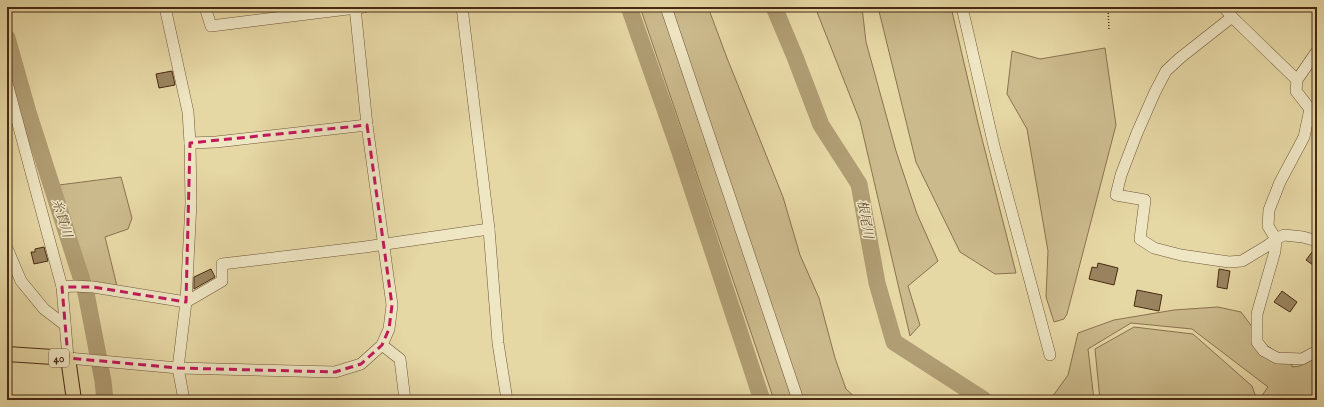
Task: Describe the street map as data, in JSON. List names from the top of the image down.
{
  "streets": {
    "main road": ["40"]
  },
  "water": ["糸貫川", "根尾川"]
}
